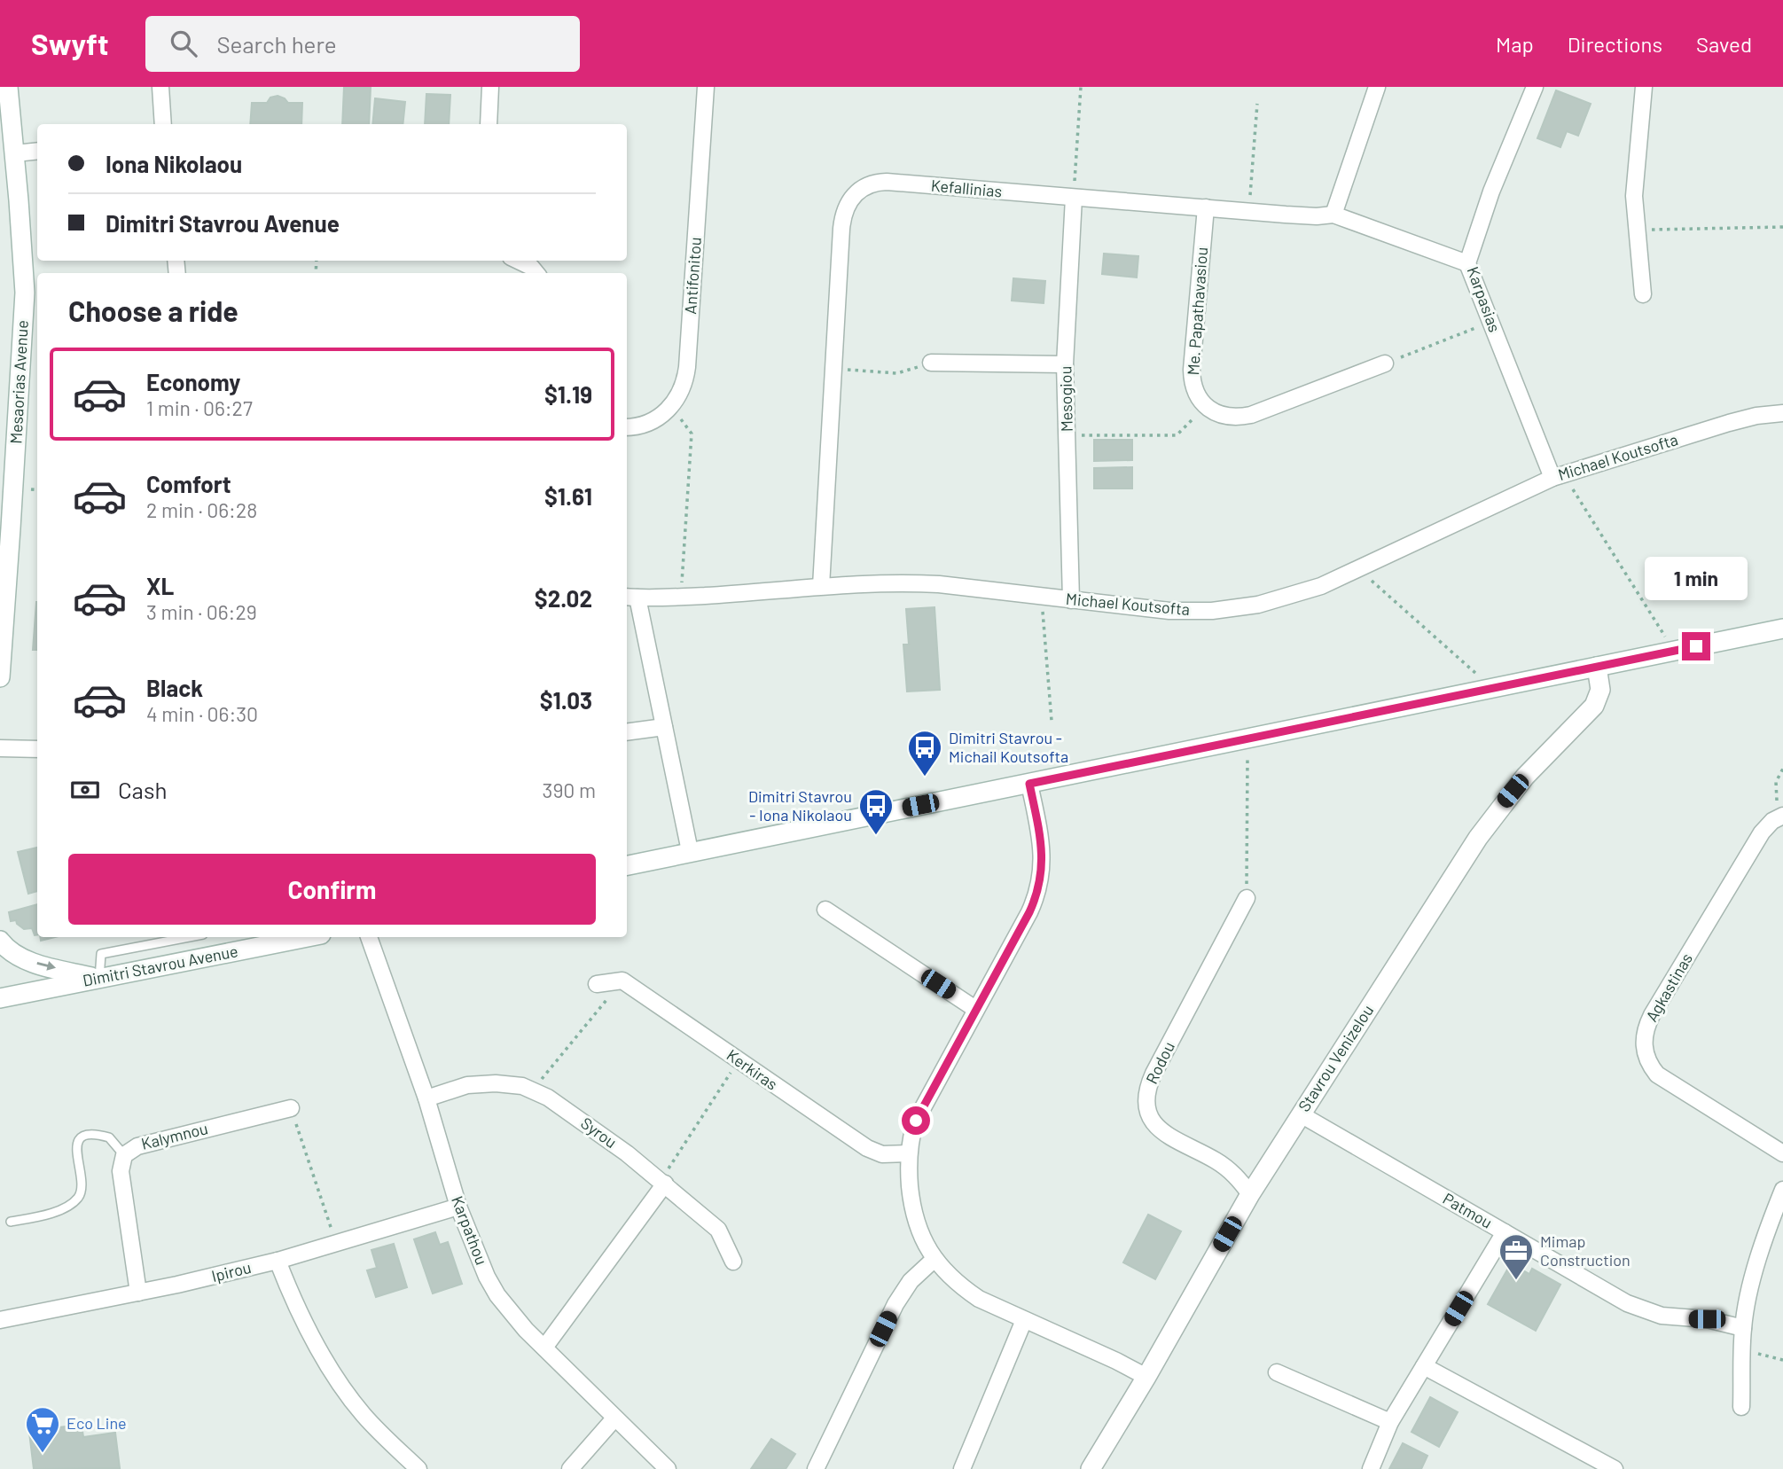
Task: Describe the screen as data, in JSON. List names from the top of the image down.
{
  "streets": {
    "main road": ["Mesaorias Avenue", "Dimitri Stavrou Avenue", "Stavrou Venizelou"],
    "street": [
      "Kefallinias",
      "Antifonitou",
      "Karpasias",
      "Me. Papathavasiou",
      "Mesogiou",
      "Michael Koutsofta",
      "Agkastinas",
      "Rodou",
      "Kerkiras",
      "Syrou",
      "Kalymnou",
      "Patmou",
      "Karpathou",
      "Ipirou"
    ]
  },
  "crossings": [
    ["Kefallinias", "Karpasias"],
    ["Kefallinias", "Me. Papathavasiou"],
    ["Kefallinias", "Mesogiou"],
    ["Kefallinias", "Michael Koutsofta"],
    ["Karpasias", "Michael Koutsofta"],
    ["Mesogiou", "Michael Koutsofta"],
    ["Stavrou Venizelou", "Rodou"],
    ["Stavrou Venizelou", "Patmou"],
    ["Syrou", "Karpathou"],
    ["Kalymnou", "Ipirou"],
    ["Karpathou", "Ipirou"]
  ],
  "places": {
    "bus stop": ["Dimitri Stavrou - Michail Koutsofta", "Dimitri Stavrou - Iona Nikolaou"],
    "office": ["Mimap Construction"],
    "supermarket": ["Eco Line"]
  },
  "page": {
    "header": "Swyft",
    "search": "Search here",
    "nav": ["Map", "Directions", "Saved"],
    "banner": ["Iona Nikolaou", "Dimitri Stavrou Avenue"],
    "heading": "Choose a ride",
    "list": [
      {
        "name": "Economy",
        "note": "1 min · 06:27",
        "value": "$1.19"
      },
      {
        "name": "Comfort",
        "note": "2 min · 06:28",
        "value": "$1.61"
      },
      {
        "name": "XL",
        "note": "3 min · 06:29",
        "value": "$2.02"
      },
      {
        "name": "Black",
        "note": "4 min · 06:30",
        "value": "$1.03"
      }
    ],
    "bubble": "1 min",
    "pay": ["Cash", "390 m"],
    "buttons": "Confirm"
  }
}
